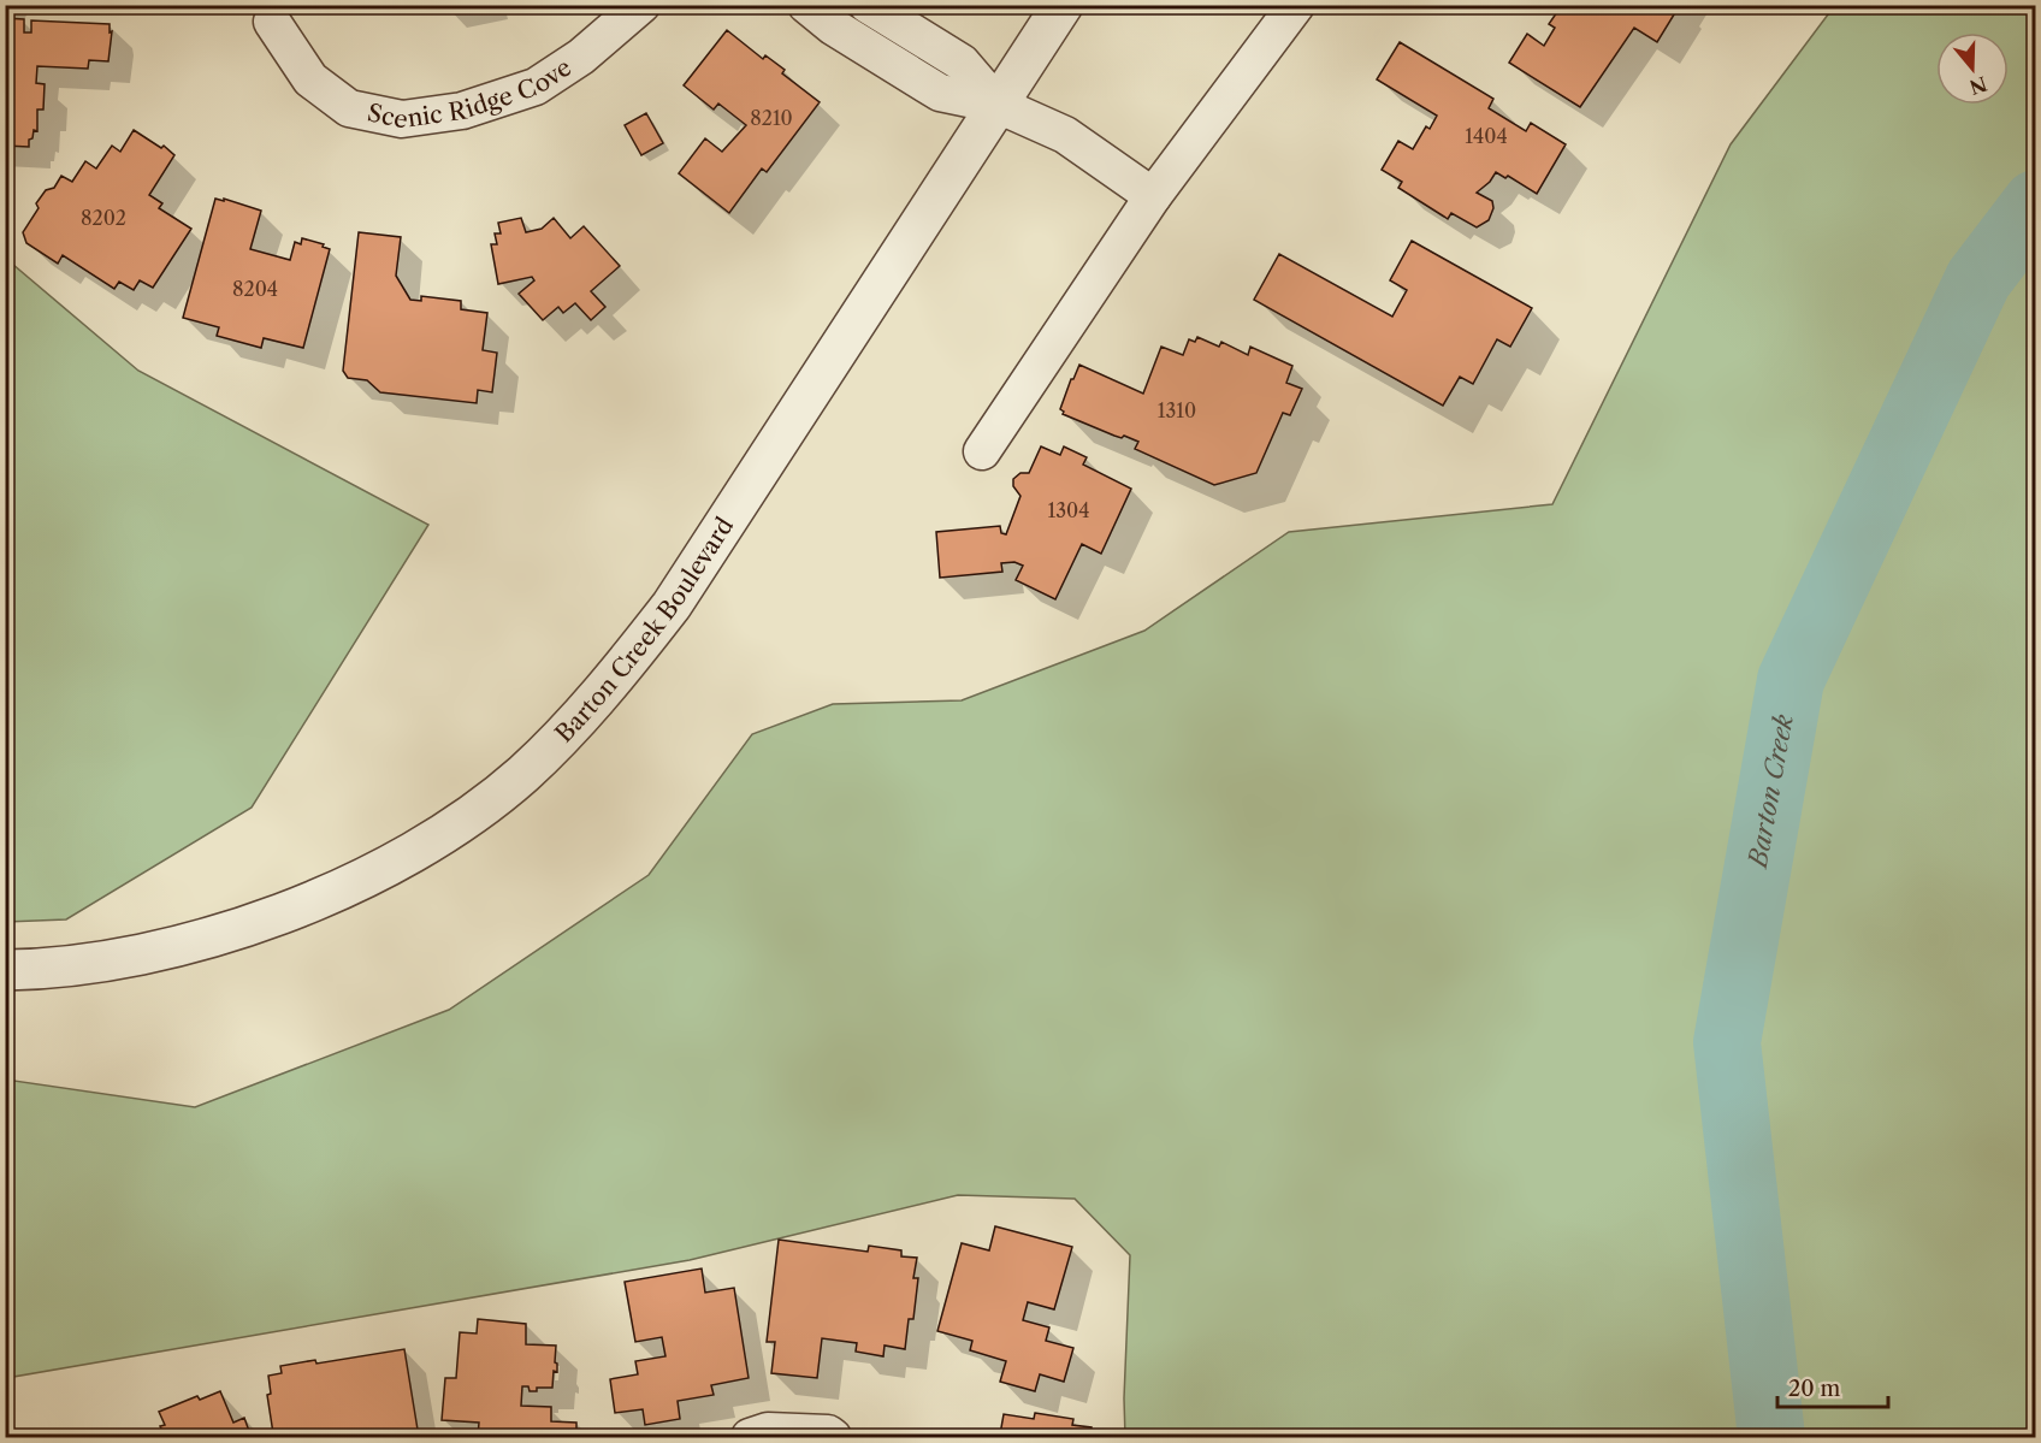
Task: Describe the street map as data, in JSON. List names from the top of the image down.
{
  "streets": {
    "street": ["Scenic Ridge Cove", "Barton Creek Boulevard"]
  },
  "water": ["Barton Creek"],
  "house_numbers": [
    "8210",
    "1404",
    "8202",
    "8204",
    "1310",
    "1304"
  ],
  "scale_bar": "20 m",
  "north": "bottom"
}
